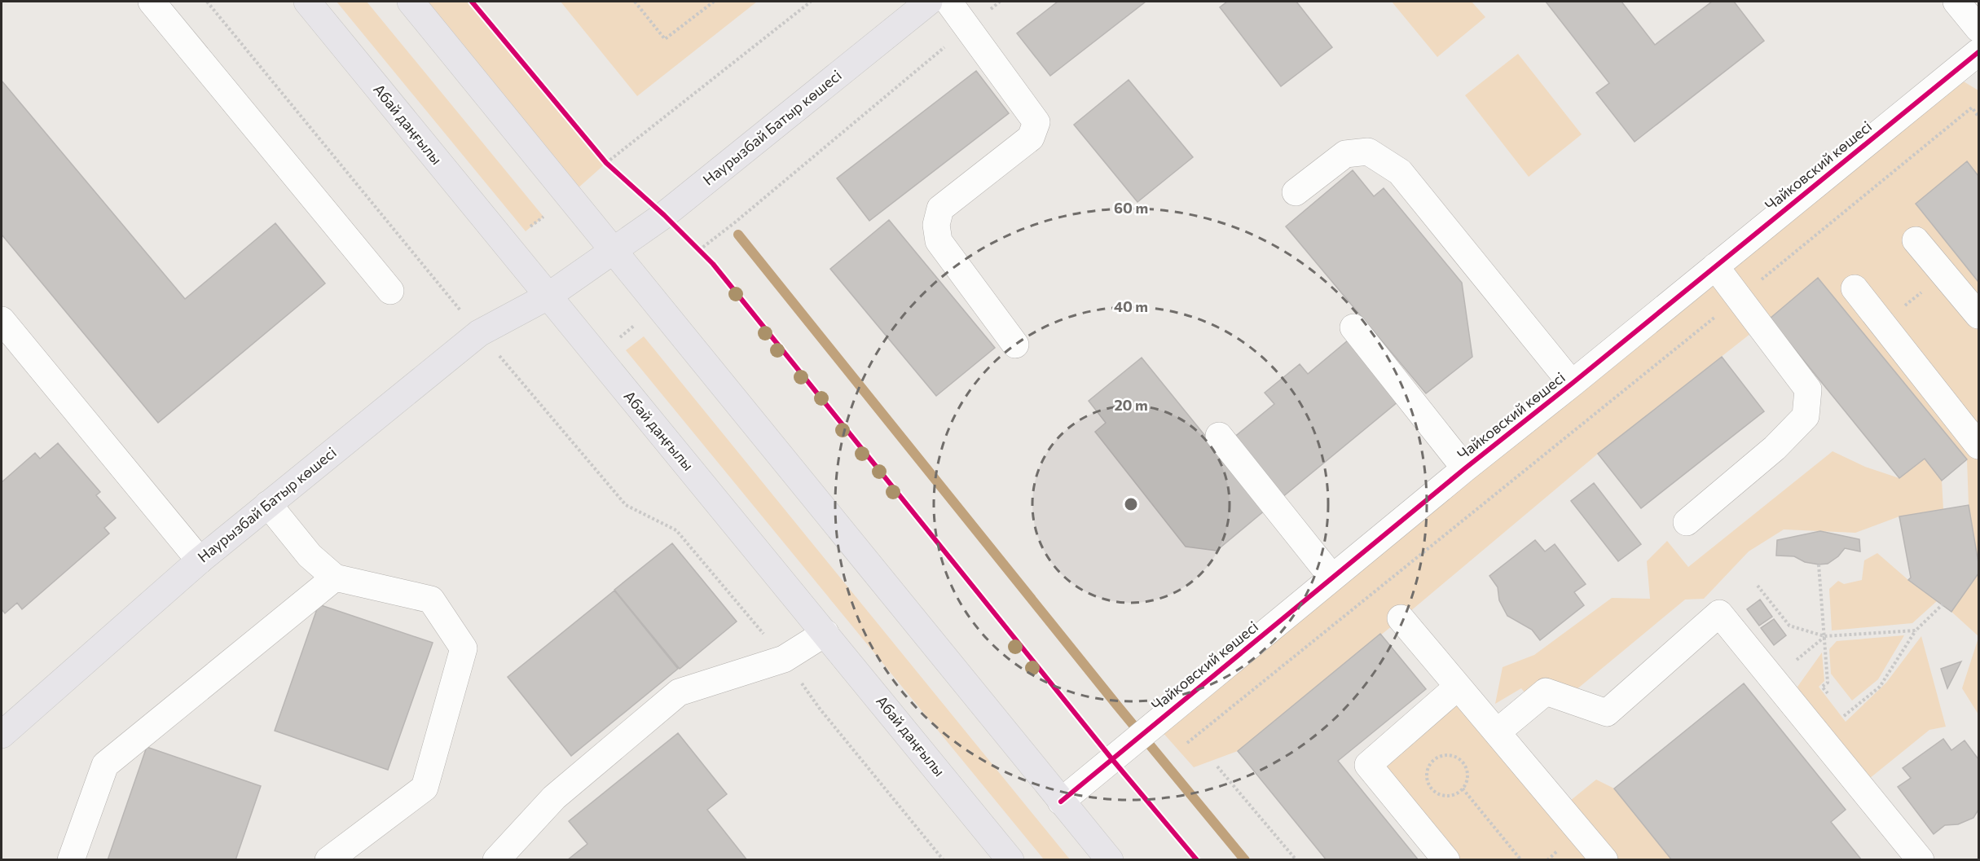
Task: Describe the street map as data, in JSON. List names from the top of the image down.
{
  "streets": {
    "main road": ["Абай даңғылы", "Наурызбай Батыр көшесі"],
    "street": ["Чайковский көшесі"]
  },
  "crossings": [
    ["Абай даңғылы", "Наурызбай Батыр көшесі"]
  ],
  "rings": ["60 m", "40 m", "20 m"]
}
